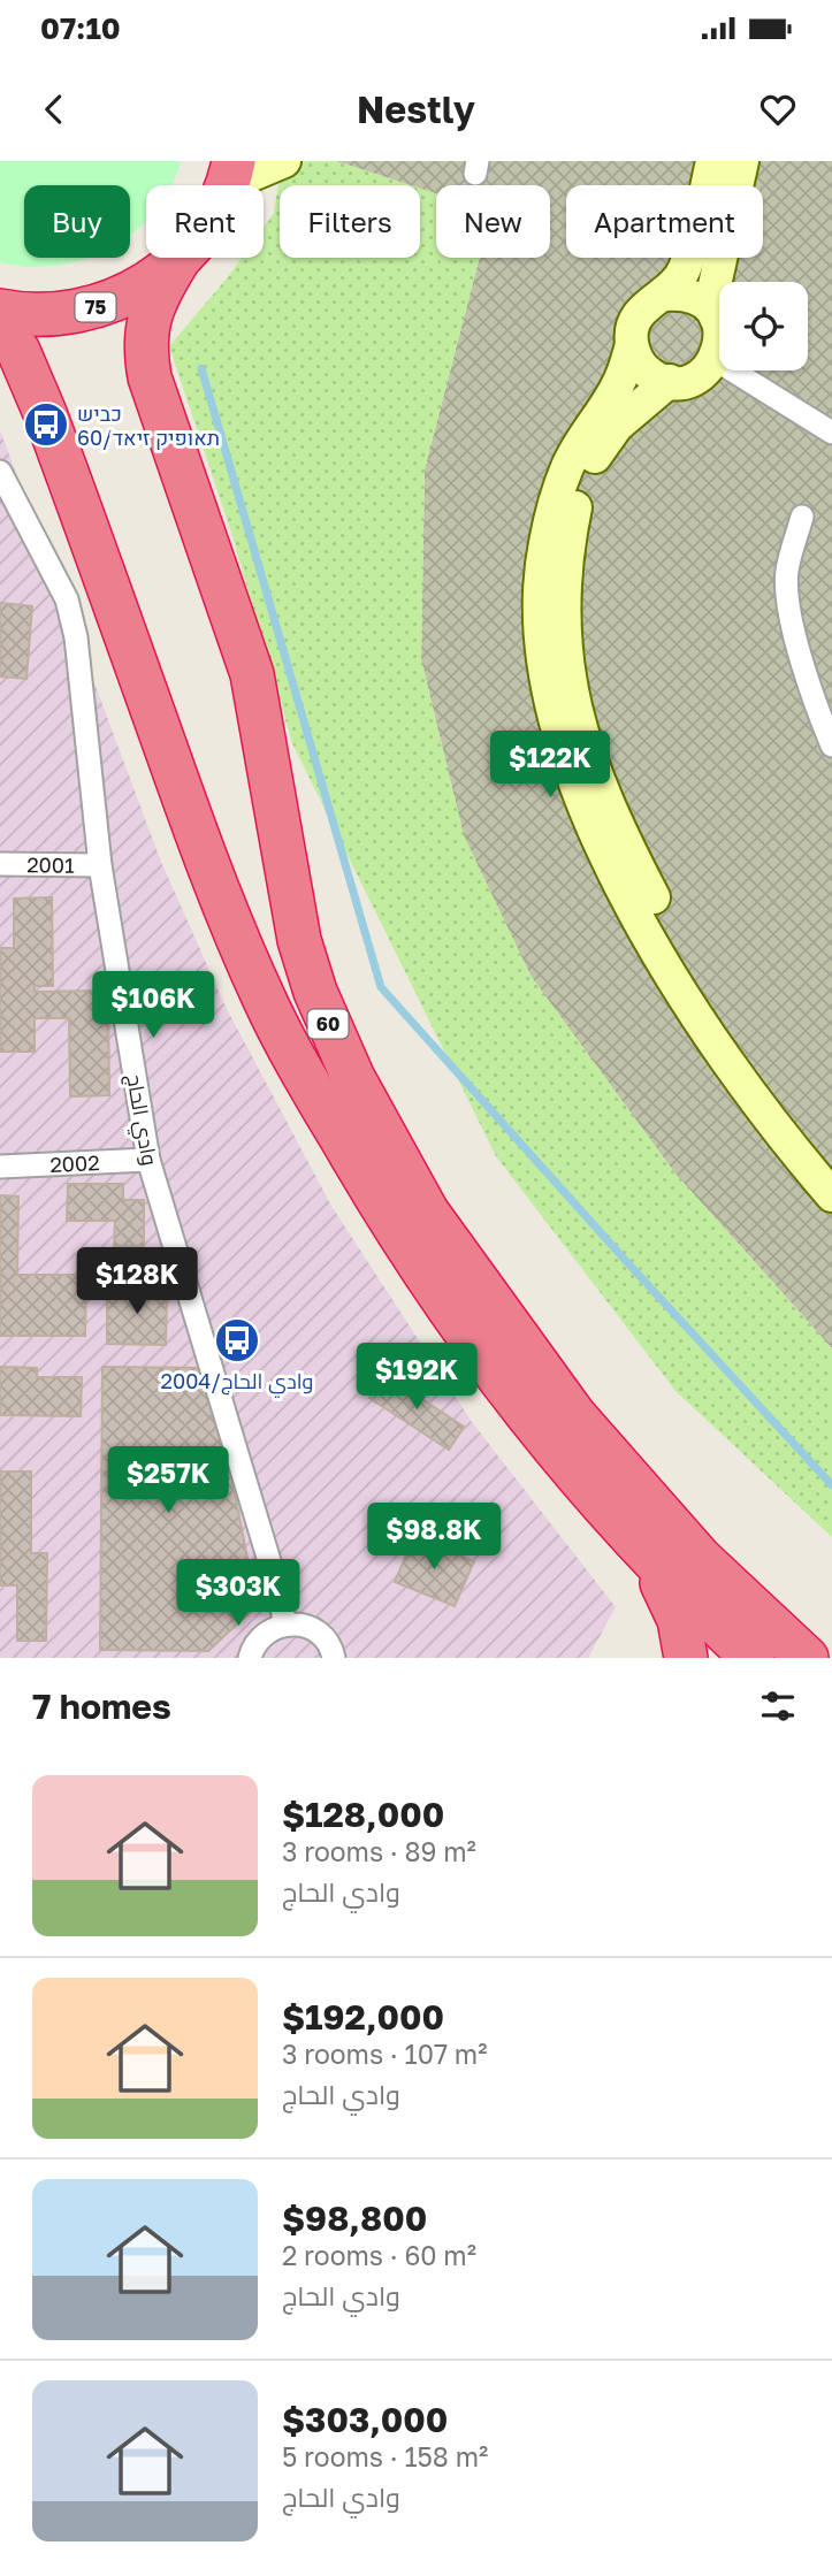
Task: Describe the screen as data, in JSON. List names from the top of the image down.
{
  "streets": {
    "highway": ["75", "60"],
    "street": ["2001", "وادي الحاج", "2002"]
  },
  "crossings": [
    ["75", "60"],
    ["2001", "وادي الحاج"],
    ["وادي الحاج", "2002"]
  ],
  "places": {
    "bus stop": ["כביש 60/תאופיק זיאד", "وادي الحاج/2004"]
  },
  "page": {
    "status": "07:10",
    "header": "Nestly",
    "chip": [
      "Buy",
      "Rent",
      "Filters",
      "New",
      "Apartment"
    ],
    "price": [
      "$122K",
      "$106K",
      "$128K",
      "$192K",
      "$257K",
      "$98.8K",
      "$303K"
    ],
    "heading": "7 homes",
    "list": [
      {
        "name": "$128,000",
        "note": "3 rooms · 89 m² · وادي الحاج"
      },
      {
        "name": "$192,000",
        "note": "3 rooms · 107 m² · وادي الحاج"
      },
      {
        "name": "$98,800",
        "note": "2 rooms · 60 m² · وادي الحاج"
      },
      {
        "name": "$303,000",
        "note": "5 rooms · 158 m² · وادي الحاج"
      }
    ]
  }
}
